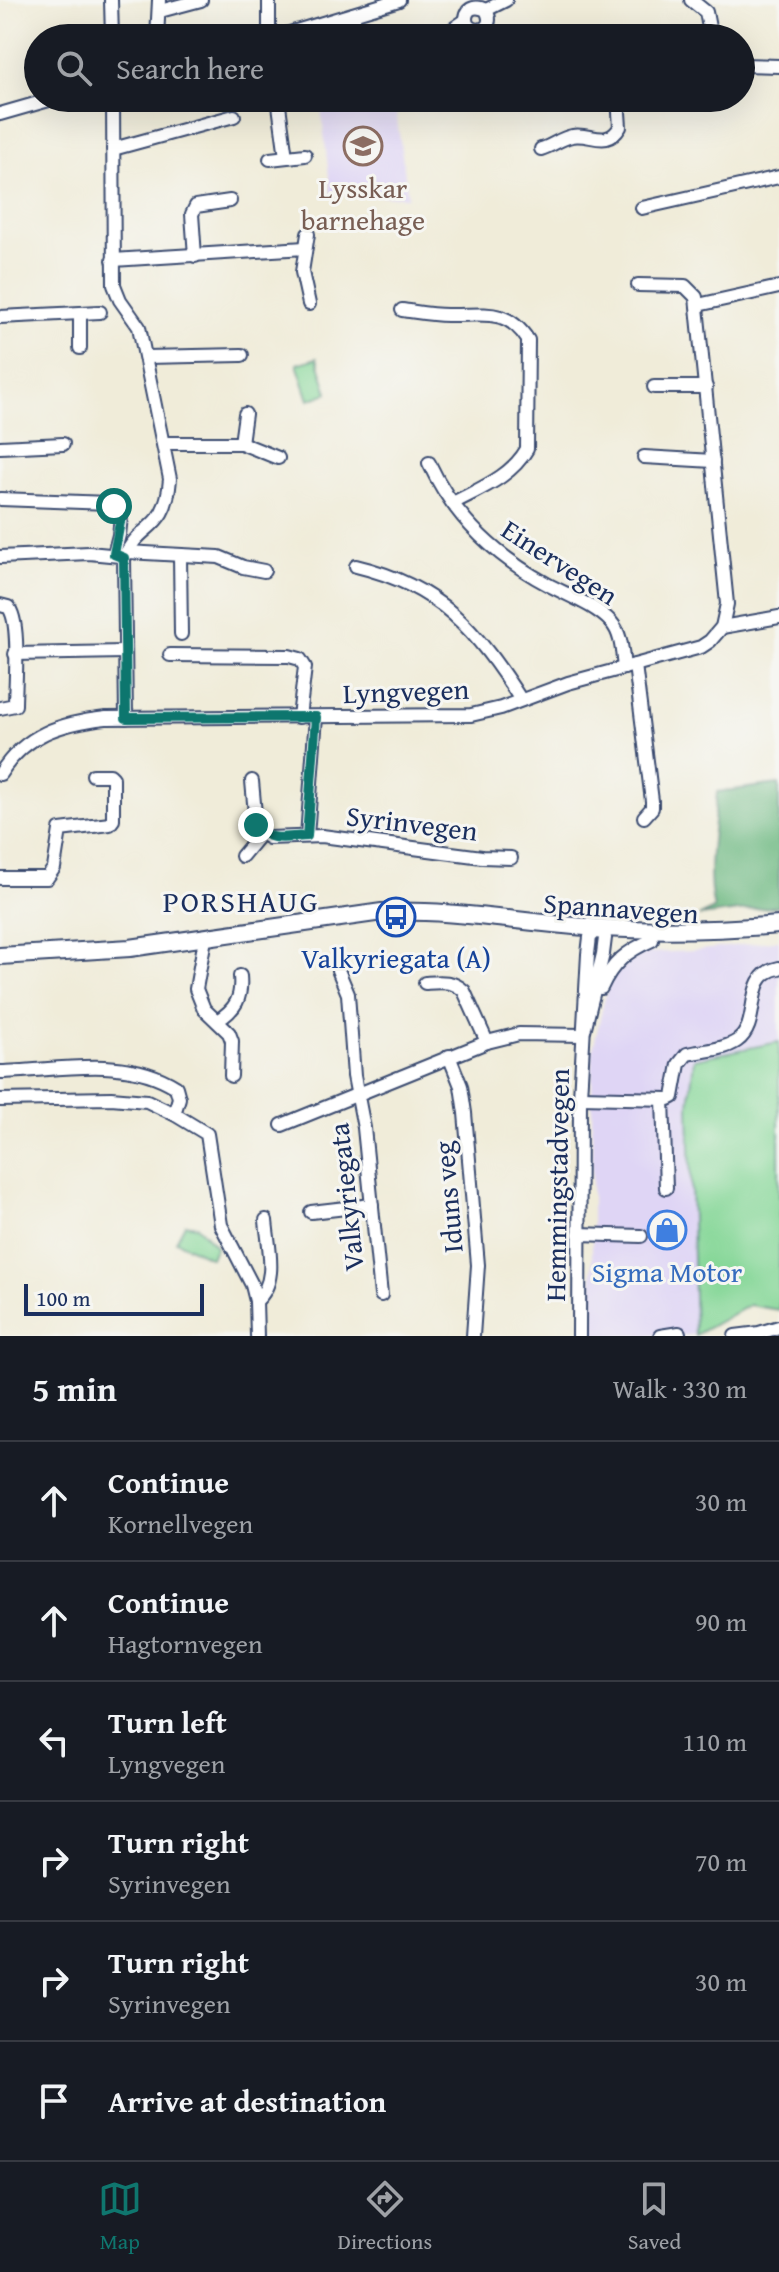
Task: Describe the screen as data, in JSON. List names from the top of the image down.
{
  "streets": {
    "main road": ["Spannavegen"],
    "street": [
      "Einervegen",
      "Lyngvegen",
      "Syrinvegen",
      "Hemmingstadvegen",
      "Valkyriegata",
      "Iduns veg"
    ]
  },
  "crossings": [
    ["Einervegen", "Lyngvegen"],
    ["Lyngvegen", "Syrinvegen"],
    ["Spannavegen", "Hemmingstadvegen"],
    ["Hemmingstadvegen", "Valkyriegata"],
    ["Valkyriegata", "Iduns veg"]
  ],
  "districts": ["PORSHAUG"],
  "places": {
    "school or university": ["Lysskar barnehage"],
    "bus stop": ["Valkyriegata (A)"],
    "shop": ["Sigma Motor"]
  },
  "scale_bar": "100 m",
  "page": {
    "search": "Search here",
    "scale": "100 m",
    "heading": ["5 min", "Walk · 330 m"],
    "list": [
      ["Continue", "Kornellvegen", "30 m"],
      ["Continue", "Hagtornvegen", "90 m"],
      ["Turn left", "Lyngvegen", "110 m"],
      ["Turn right", "Syrinvegen", "70 m"],
      ["Turn right", "Syrinvegen", "30 m"],
      "Arrive at destination"
    ],
    "nav": ["Map", "Directions", "Saved"]
  }
}
